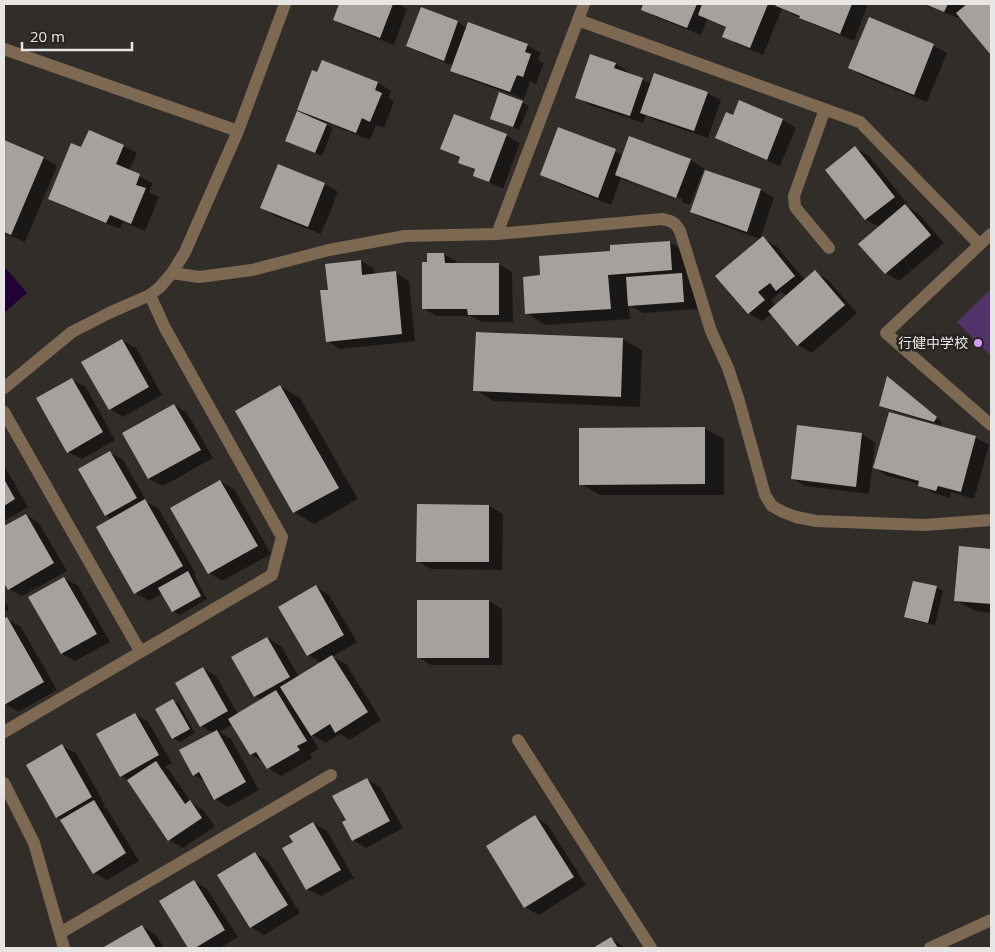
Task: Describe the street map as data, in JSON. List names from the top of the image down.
{
  "places": ["行健中学校"],
  "scale_bar": "20 m"
}
